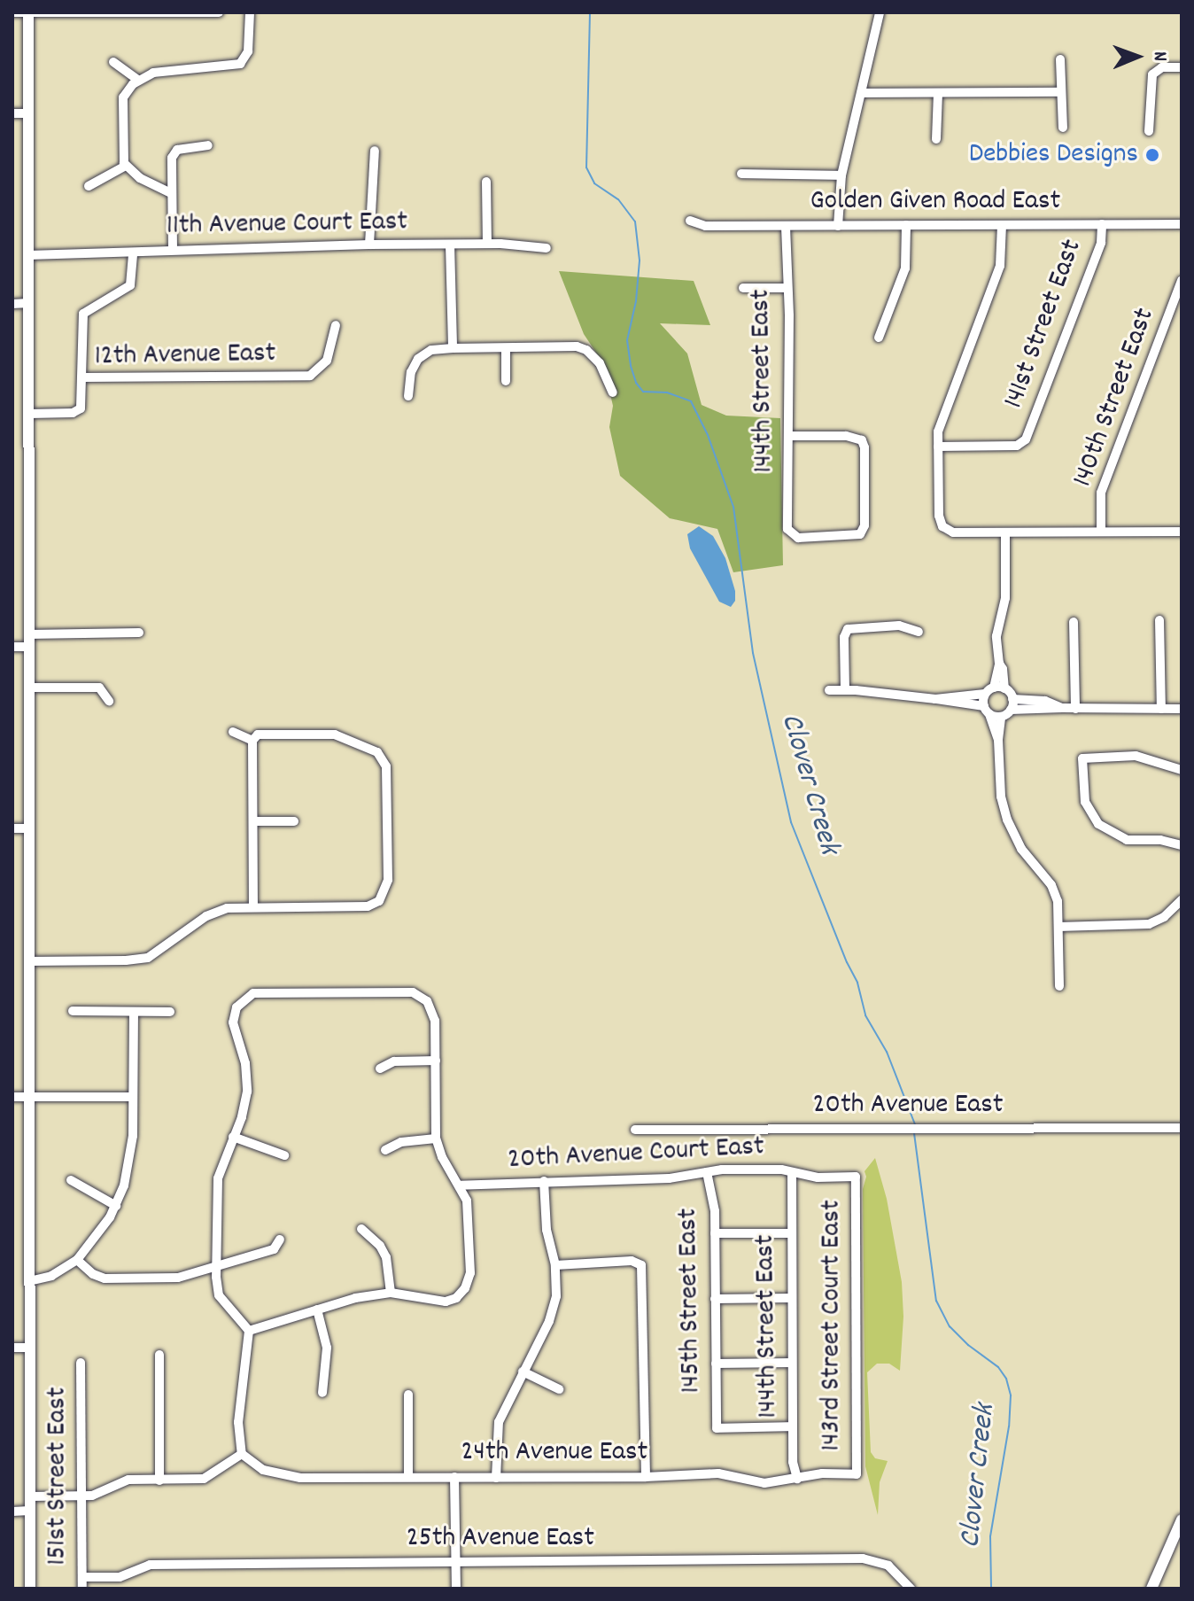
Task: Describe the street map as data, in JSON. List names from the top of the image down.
{
  "streets": {
    "street": [
      "Golden Given Road East",
      "11th Avenue Court East",
      "141st Street East",
      "12th Avenue East",
      "144th Street East",
      "140th Street East",
      "20th Avenue East",
      "20th Avenue Court East",
      "145th Street East",
      "143rd Street Court East",
      "24th Avenue East",
      "151st Street East",
      "25th Avenue East"
    ]
  },
  "crossings": [
    ["Golden Given Road East", "141st Street East"],
    ["Golden Given Road East", "144th Street East"],
    ["144th Street East", "20th Avenue Court East"],
    ["144th Street East", "145th Street East"],
    ["144th Street East", "24th Avenue East"],
    ["20th Avenue Court East", "145th Street East"],
    ["20th Avenue Court East", "143rd Street Court East"],
    ["143rd Street Court East", "24th Avenue East"],
    ["151st Street East", "25th Avenue East"]
  ],
  "water": ["Clover Creek"],
  "places": ["Debbies Designs"],
  "north": "right"
}
